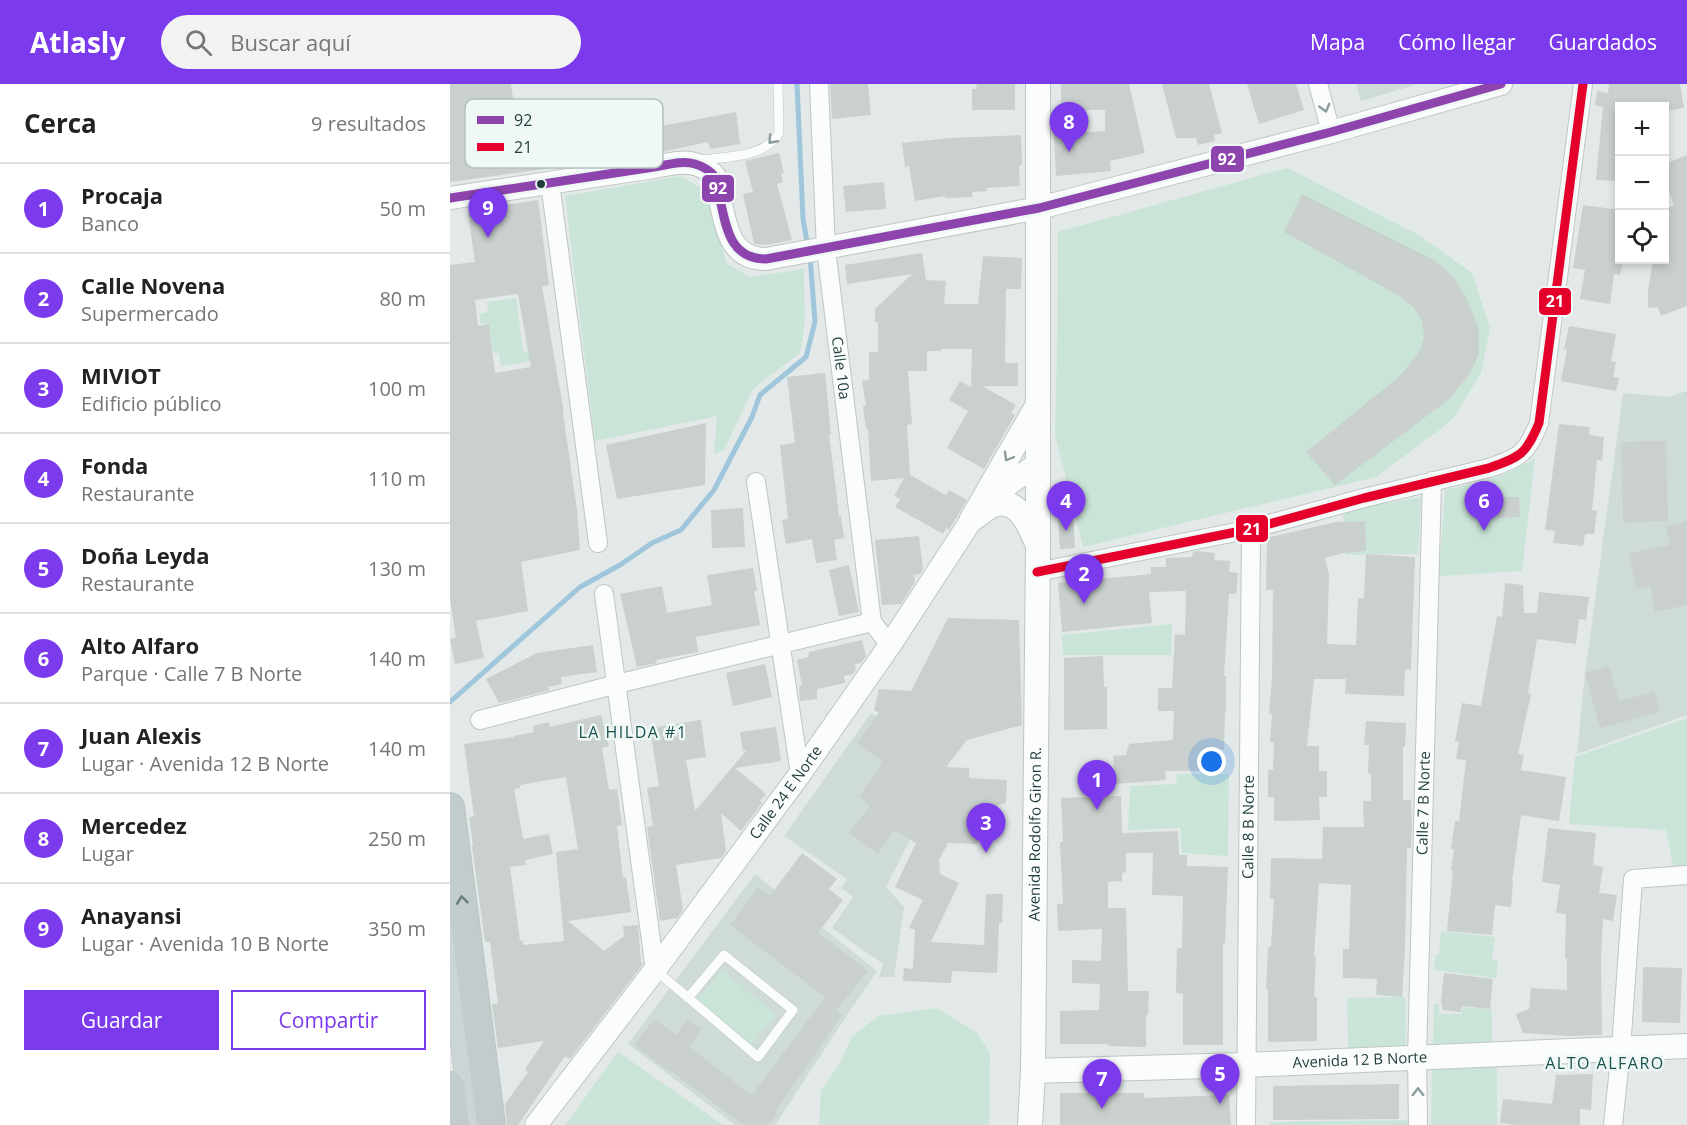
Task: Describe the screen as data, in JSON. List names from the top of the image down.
{
  "streets": {
    "main road": ["Avenida Rodolfo Giron R.", "Avenida 12 B Norte"],
    "street": [
      "Calle 10a",
      "Calle 24 E Norte",
      "Calle 7 B Norte",
      "Calle 8 B Norte"
    ]
  },
  "crossings": [
    ["Calle 24 E Norte", "Avenida Rodolfo Giron R."],
    ["Calle 7 B Norte", "Avenida 12 B Norte"],
    ["Calle 8 B Norte", "Avenida 12 B Norte"],
    ["Avenida Rodolfo Giron R.", "Avenida 12 B Norte"]
  ],
  "districts": ["LA HILDA #1", "ALTO ALFARO"],
  "lines": ["transit line 92", "transit line 21"],
  "legend": ["92", "21"],
  "page": {
    "header": "Atlasly",
    "search": "Buscar aquí",
    "nav": ["Mapa", "Cómo llegar", "Guardados"],
    "heading": ["Cerca", "9 resultados"],
    "map_buttons": ["+", "−"],
    "pins": [
      "8",
      "9",
      "4",
      "6",
      "2",
      "1",
      "3",
      "5",
      "7"
    ],
    "list": [
      {
        "mark": "1",
        "name": "Procaja",
        "note": "Banco",
        "value": "50 m"
      },
      {
        "mark": "2",
        "name": "Calle Novena",
        "note": "Supermercado",
        "value": "80 m"
      },
      {
        "mark": "3",
        "name": "MIVIOT",
        "note": "Edificio público",
        "value": "100 m"
      },
      {
        "mark": "4",
        "name": "Fonda",
        "note": "Restaurante",
        "value": "110 m"
      },
      {
        "mark": "5",
        "name": "Doña Leyda",
        "note": "Restaurante",
        "value": "130 m"
      },
      {
        "mark": "6",
        "name": "Alto Alfaro",
        "note": "Parque · Calle 7 B Norte",
        "value": "140 m"
      },
      {
        "mark": "7",
        "name": "Juan Alexis",
        "note": "Lugar · Avenida 12 B Norte",
        "value": "140 m"
      },
      {
        "mark": "8",
        "name": "Mercedez",
        "note": "Lugar",
        "value": "250 m"
      },
      {
        "mark": "9",
        "name": "Anayansi",
        "note": "Lugar · Avenida 10 B Norte",
        "value": "350 m"
      }
    ],
    "buttons": ["Guardar", "Compartir"]
  }
}
